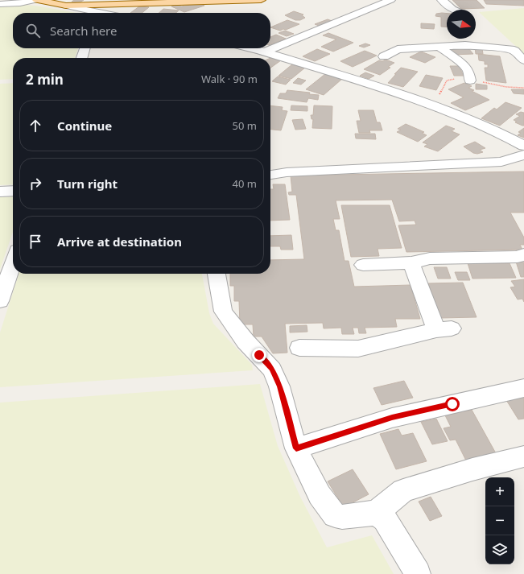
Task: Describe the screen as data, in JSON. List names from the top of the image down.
{
  "north": "right",
  "page": {
    "search": "Search here",
    "heading": ["2 min", "Walk · 90 m"],
    "list": [
      ["Continue", "50 m"],
      ["Turn right", "40 m"],
      "Arrive at destination"
    ],
    "map_buttons": ["+", "−"]
  }
}
